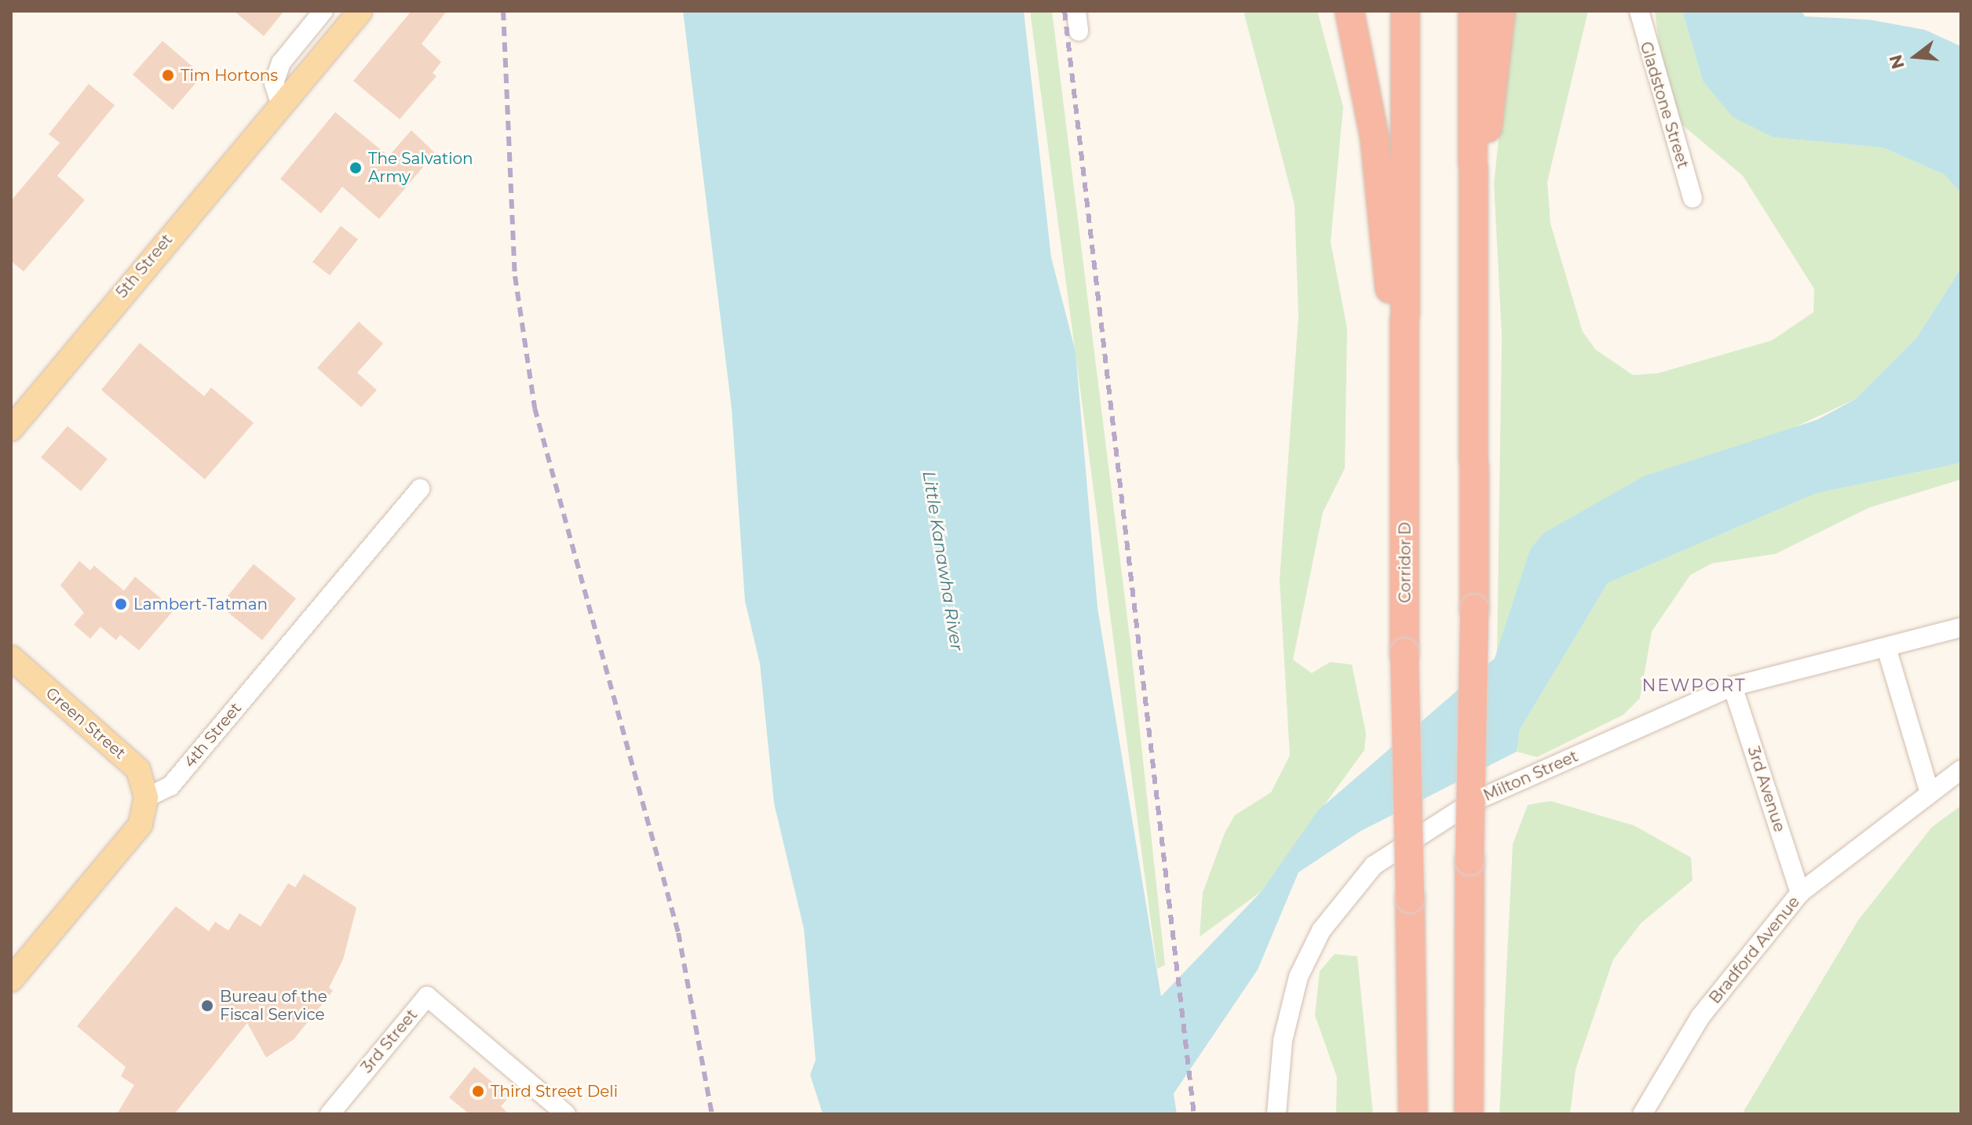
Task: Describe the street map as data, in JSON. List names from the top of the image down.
{
  "streets": {
    "highway": ["Corridor D"],
    "main road": ["5th Street", "Green Street"],
    "street": [
      "Gladstone Street",
      "4th Street",
      "Milton Street",
      "3rd Avenue",
      "Bradford Avenue",
      "3rd Street"
    ]
  },
  "crossings": [
    ["Green Street", "4th Street"],
    ["Milton Street", "3rd Avenue"],
    ["3rd Avenue", "Bradford Avenue"]
  ],
  "districts": ["NEWPORT"],
  "water": ["Little Kanawha River"],
  "places": [
    "Tim Hortons",
    "The Salvation Army",
    "Lambert-Tatman",
    "Bureau of the Fiscal Service",
    "Third Street Deli"
  ],
  "north": "left"
}
